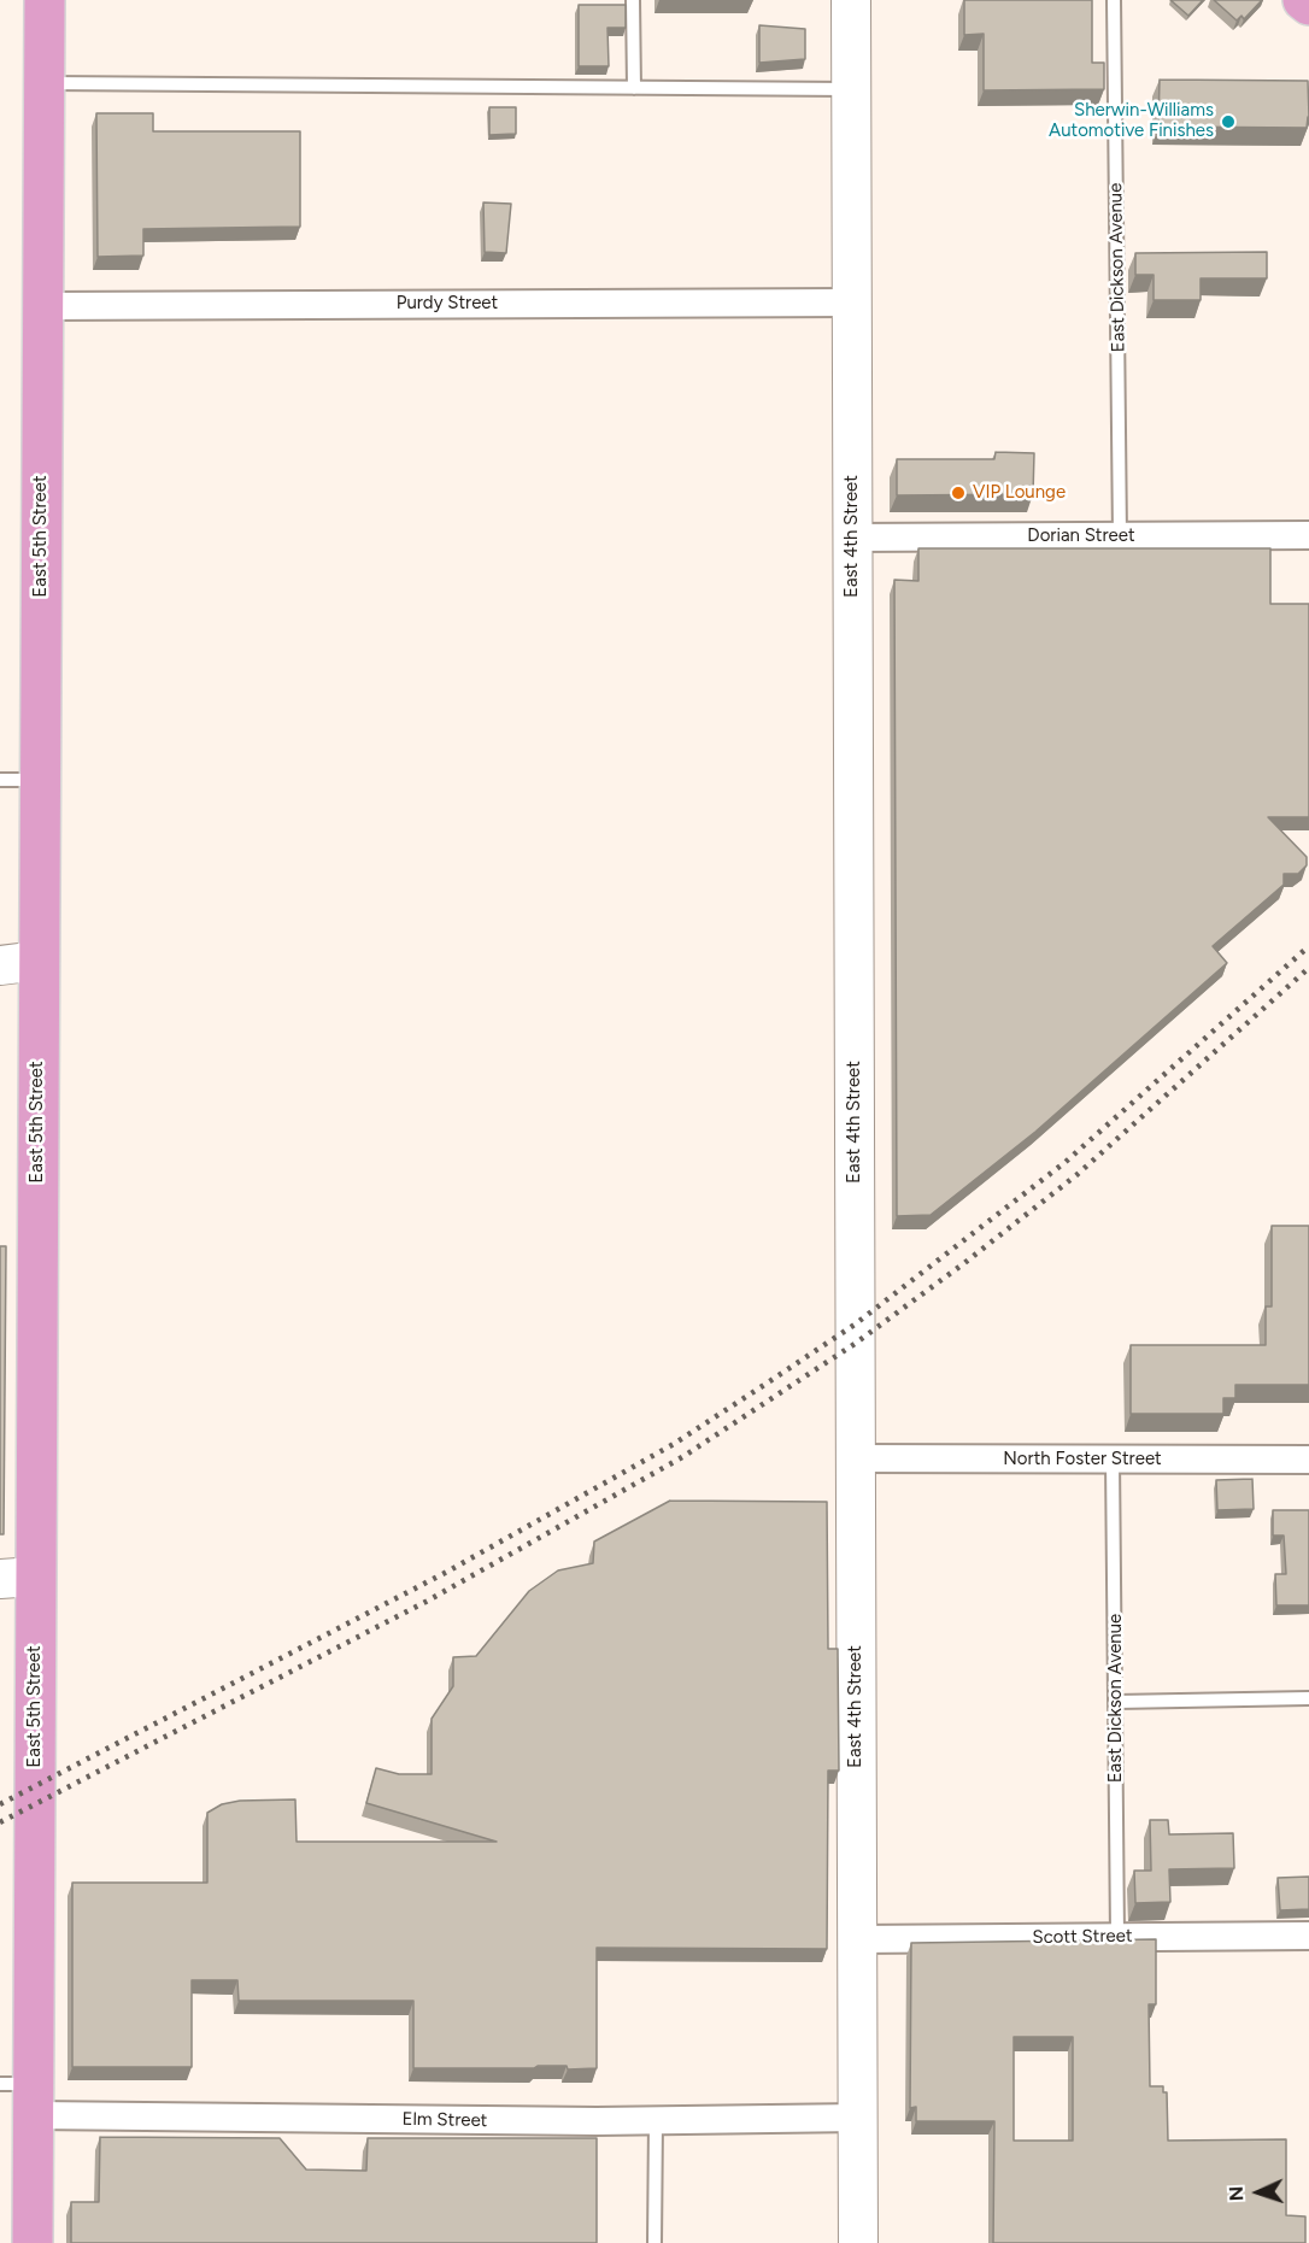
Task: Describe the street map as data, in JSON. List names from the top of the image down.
{
  "streets": {
    "main road": ["East 5th Street", "East 4th Street"],
    "street": [
      "Purdy Street",
      "Dorian Street",
      "North Foster Street",
      "Scott Street",
      "Elm Street"
    ],
    "lane": ["East Dickson Avenue"]
  },
  "crossings": [
    ["East Dickson Avenue", "Dorian Street"],
    ["East Dickson Avenue", "North Foster Street"],
    ["East Dickson Avenue", "Scott Street"],
    ["Purdy Street", "East 5th Street"],
    ["Purdy Street", "East 4th Street"],
    ["East 5th Street", "Elm Street"],
    ["East 4th Street", "Dorian Street"],
    ["East 4th Street", "North Foster Street"],
    ["East 4th Street", "Scott Street"],
    ["East 4th Street", "Elm Street"]
  ],
  "places": ["Sherwin-Williams Automotive Finishes", "VIP Lounge"],
  "north": "left"
}
